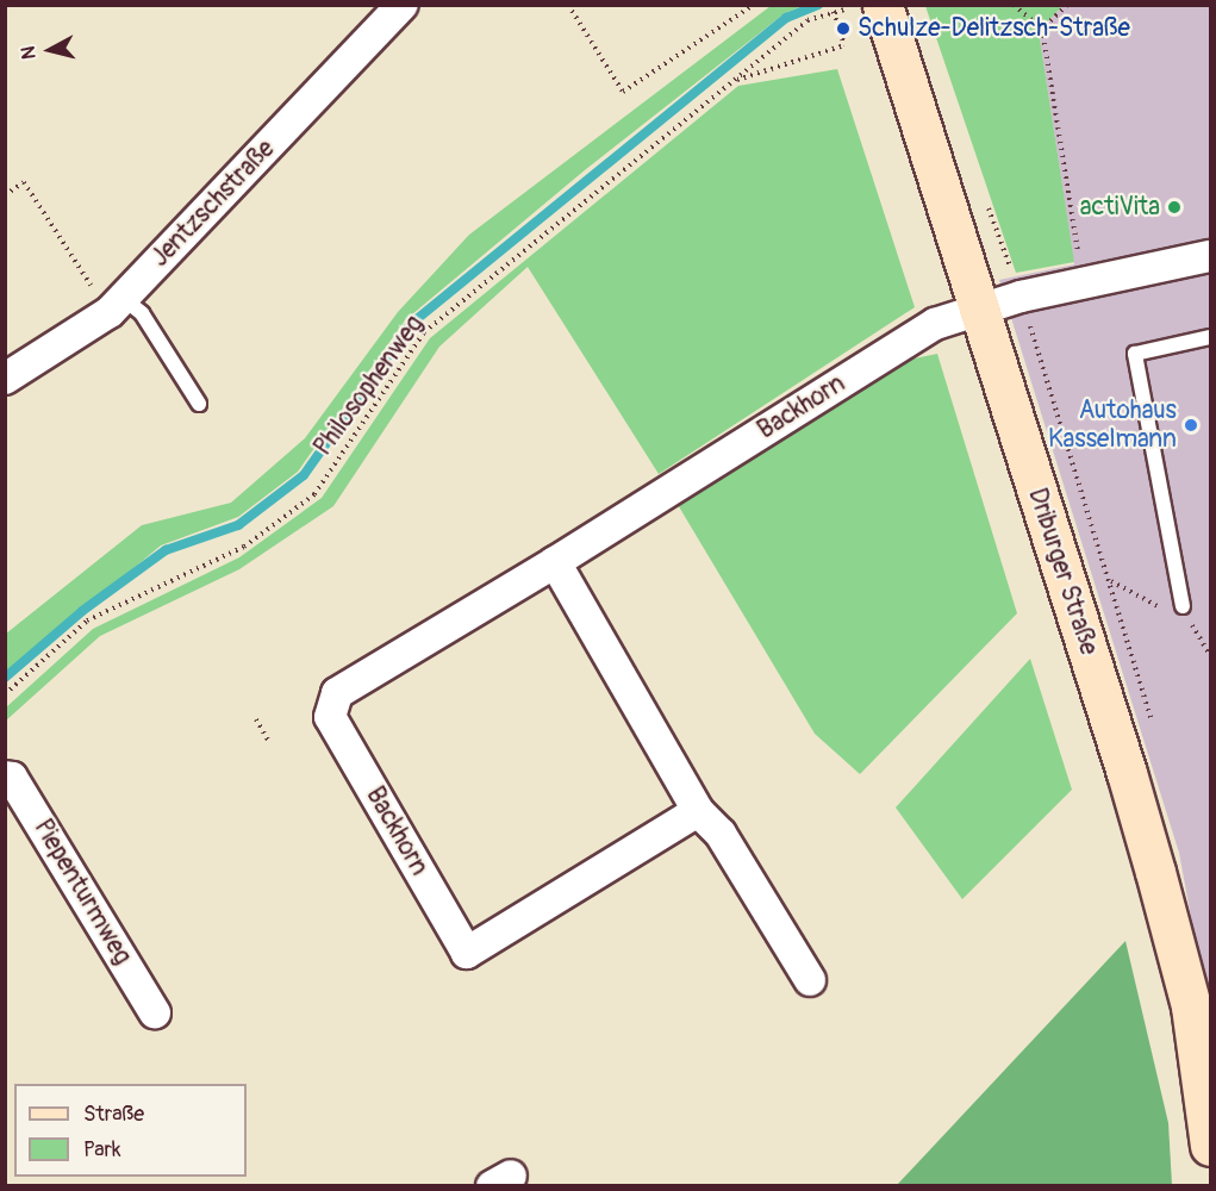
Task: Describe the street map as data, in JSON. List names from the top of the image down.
{
  "streets": {
    "main road": ["Driburger Straße"],
    "street": ["Jentzschstraße", "Backhorn", "Piepenturmweg"],
    "path": ["Philosophenweg"]
  },
  "crossings": [
    ["Philosophenweg", "Driburger Straße"],
    ["Backhorn", "Driburger Straße"]
  ],
  "places": ["Schulze-Delitzsch-Straße", "actiVita", "Autohaus Kasselmann"],
  "legend": ["Straße", "Park"],
  "north": "left"
}
